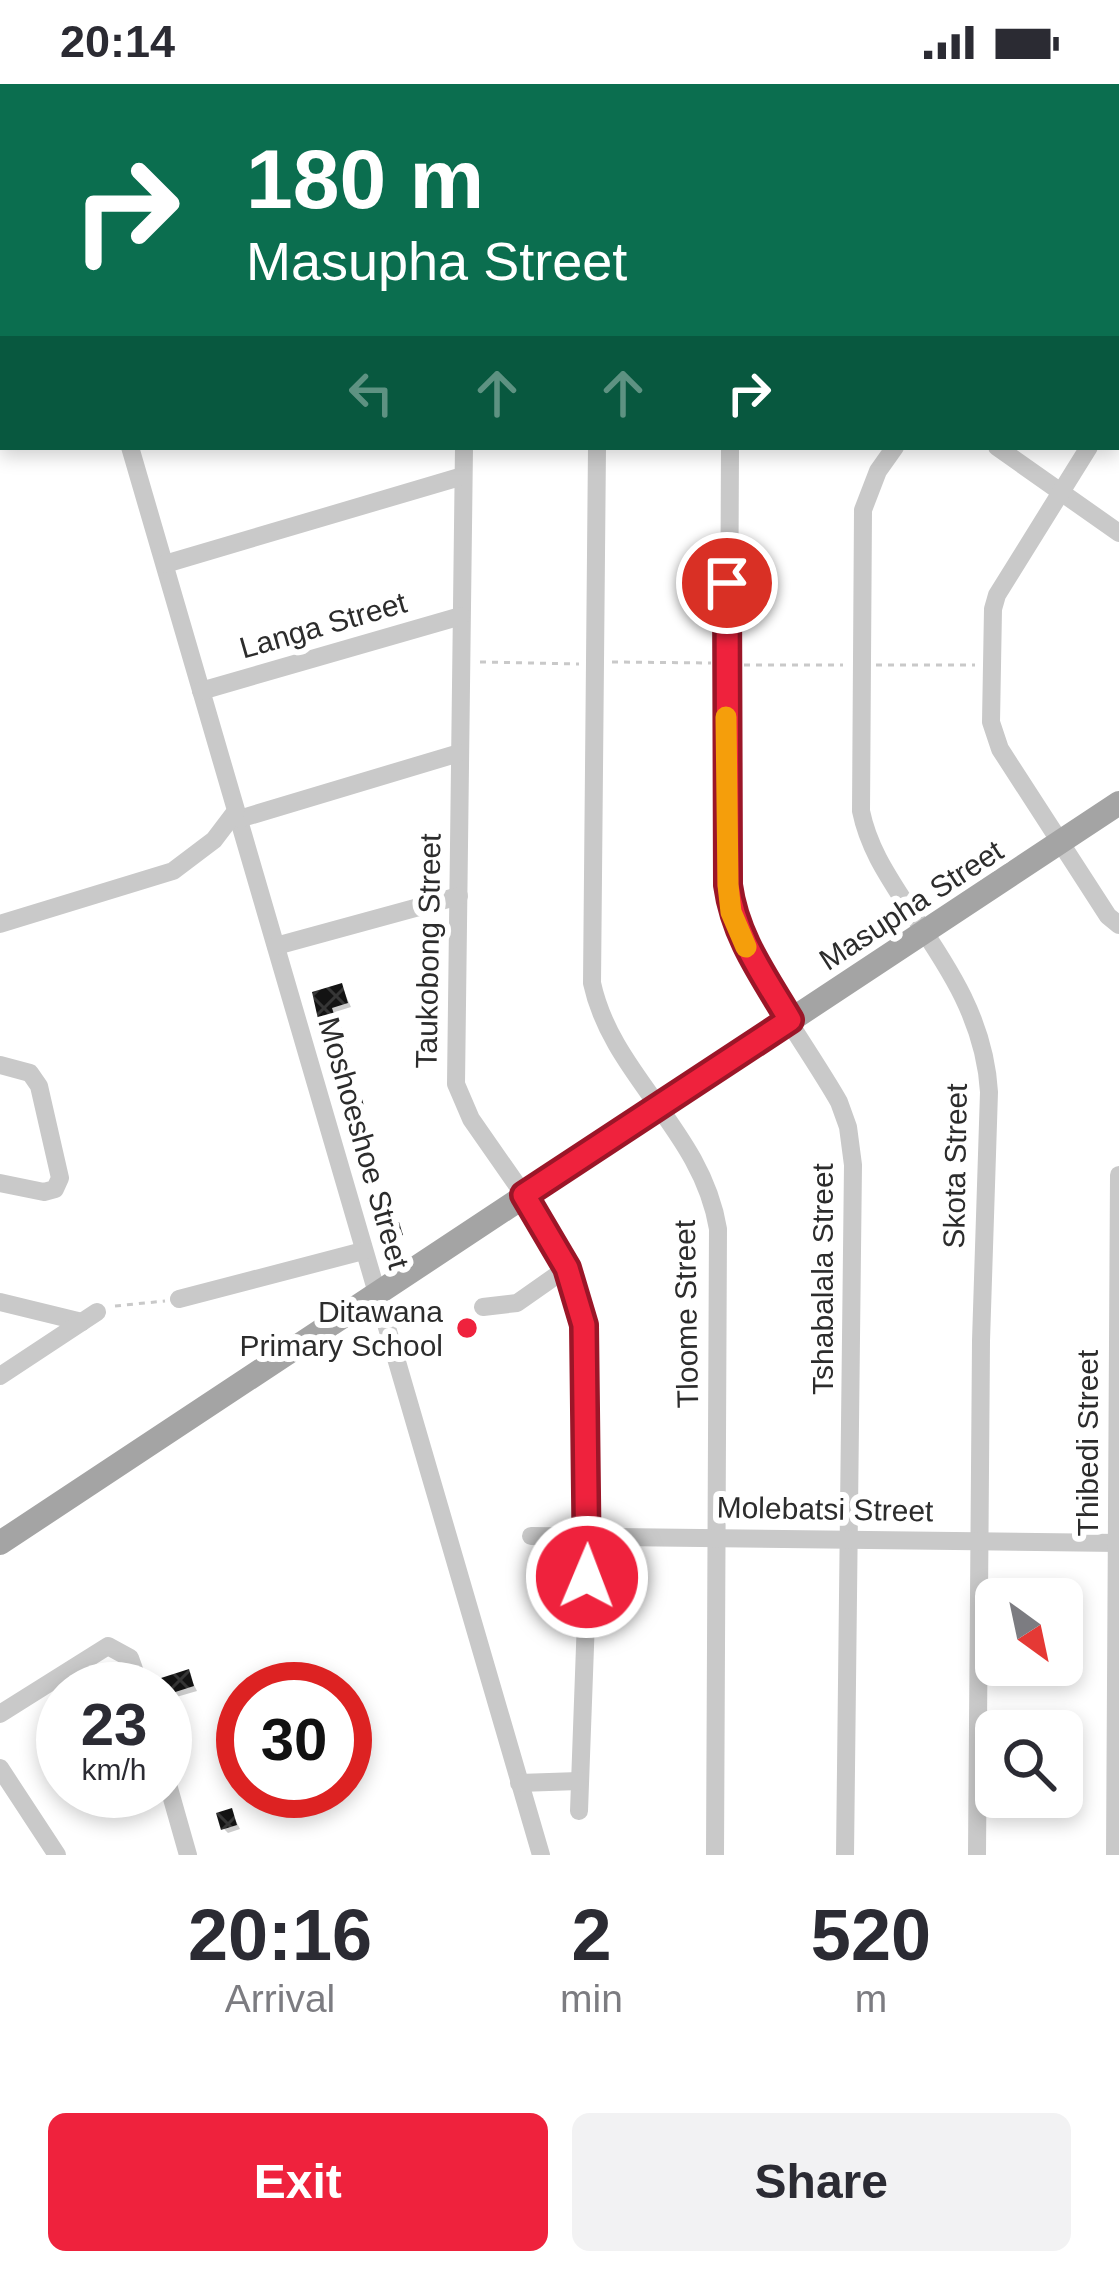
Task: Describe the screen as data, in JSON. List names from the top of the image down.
{
  "streets": {
    "main road": ["Masupha Street"],
    "street": [
      "Langa Street",
      "Taukobong Street",
      "Moshoeshoe Street",
      "Skota Street",
      "Tshabalala Street",
      "Tloome Street",
      "Thibedi Street",
      "Molebatsi Street"
    ]
  },
  "crossings": [
    ["Langa Street", "Taukobong Street"],
    ["Langa Street", "Moshoeshoe Street"],
    ["Masupha Street", "Taukobong Street"],
    ["Masupha Street", "Moshoeshoe Street"],
    ["Masupha Street", "Skota Street"],
    ["Masupha Street", "Tshabalala Street"],
    ["Masupha Street", "Tloome Street"],
    ["Taukobong Street", "Molebatsi Street"],
    ["Skota Street", "Molebatsi Street"],
    ["Tshabalala Street", "Molebatsi Street"],
    ["Tloome Street", "Molebatsi Street"],
    ["Thibedi Street", "Molebatsi Street"]
  ],
  "places": ["Ditawana Primary School"],
  "north": "bottom right",
  "page": {
    "status": "20:14",
    "turn": ["180 m", "Masupha Street"],
    "speed": "23 km/h",
    "limit": "30",
    "eta": [
      "20:16",
      "Arrival",
      "2",
      "min",
      "520",
      "m"
    ],
    "buttons": ["Exit", "Share"]
  }
}
